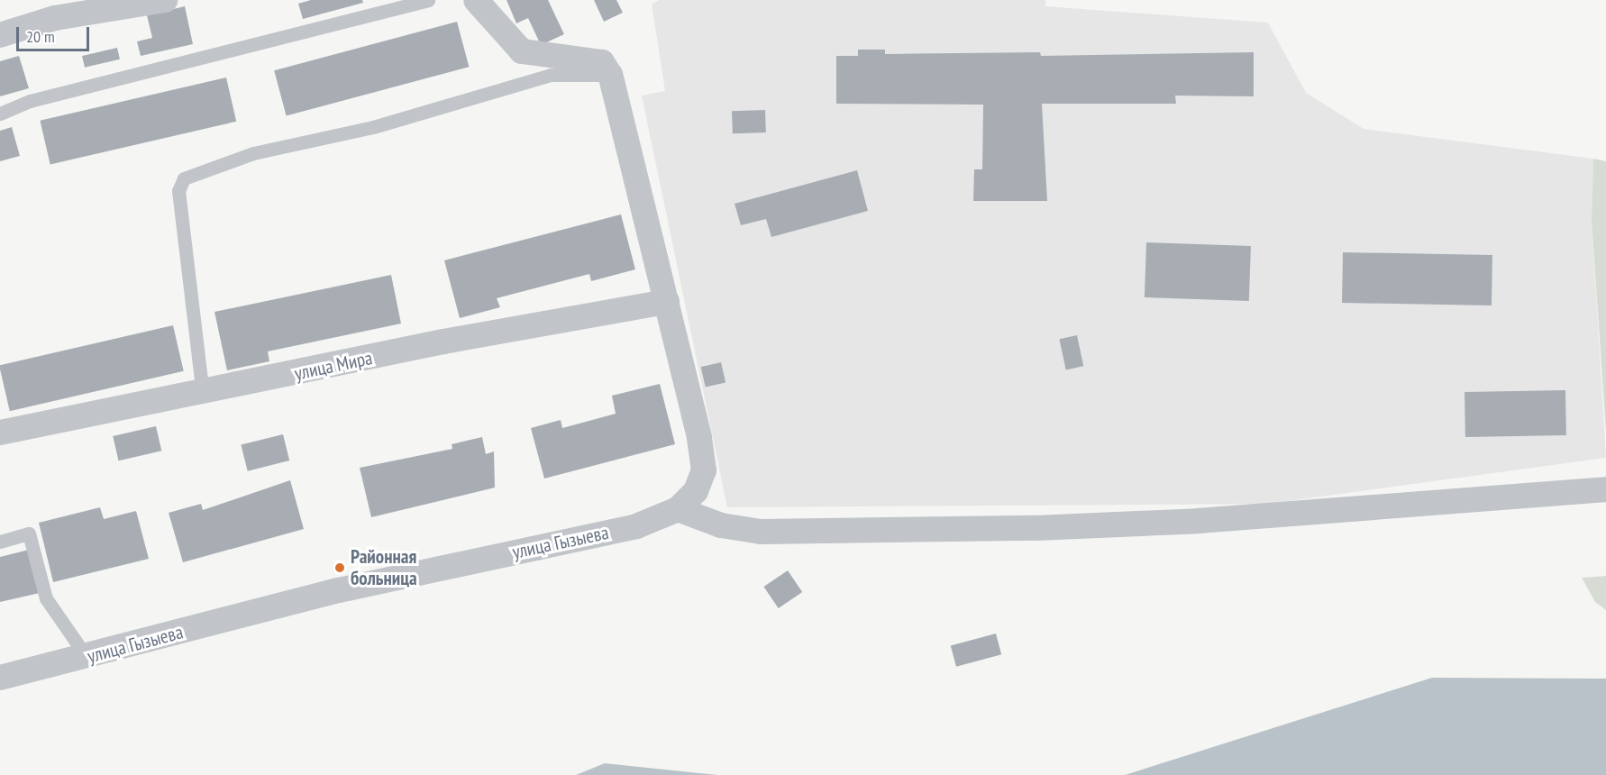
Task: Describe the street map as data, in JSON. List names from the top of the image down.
{
  "streets": {
    "street": ["улица Мира", "улица Гызыева"]
  },
  "crossings": [
    ["улица Мира", "улица Гызыева"]
  ],
  "places": ["Районная больница"],
  "scale_bar": "20 m"
}
